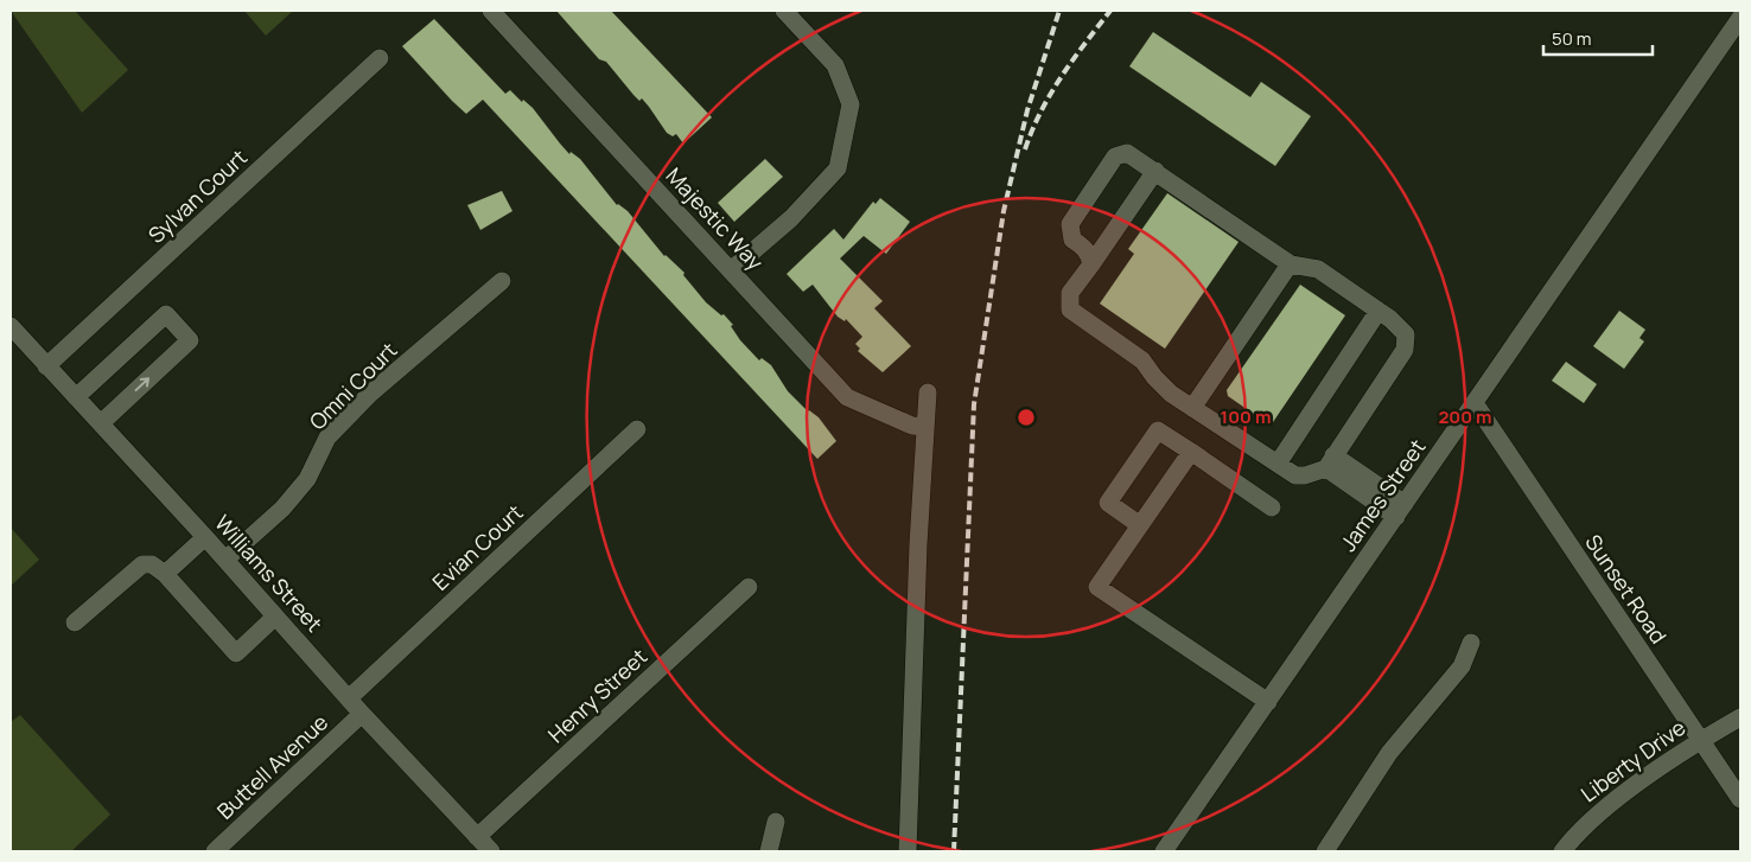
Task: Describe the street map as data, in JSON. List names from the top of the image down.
{
  "streets": {
    "street": [
      "Sylvan Court",
      "Majestic Way",
      "Omni Court",
      "James Street",
      "Evian Court",
      "Williams Street",
      "Sunset Road",
      "Henry Street",
      "Liberty Drive",
      "Buttell Avenue"
    ]
  },
  "crossings": [
    ["Sylvan Court", "Williams Street"],
    ["Omni Court", "Williams Street"],
    ["James Street", "Sunset Road"],
    ["Evian Court", "Williams Street"],
    ["Williams Street", "Henry Street"],
    ["Williams Street", "Buttell Avenue"],
    ["Sunset Road", "Liberty Drive"]
  ],
  "scale_bar": "50 m",
  "rings": ["100 m", "200 m"]
}
